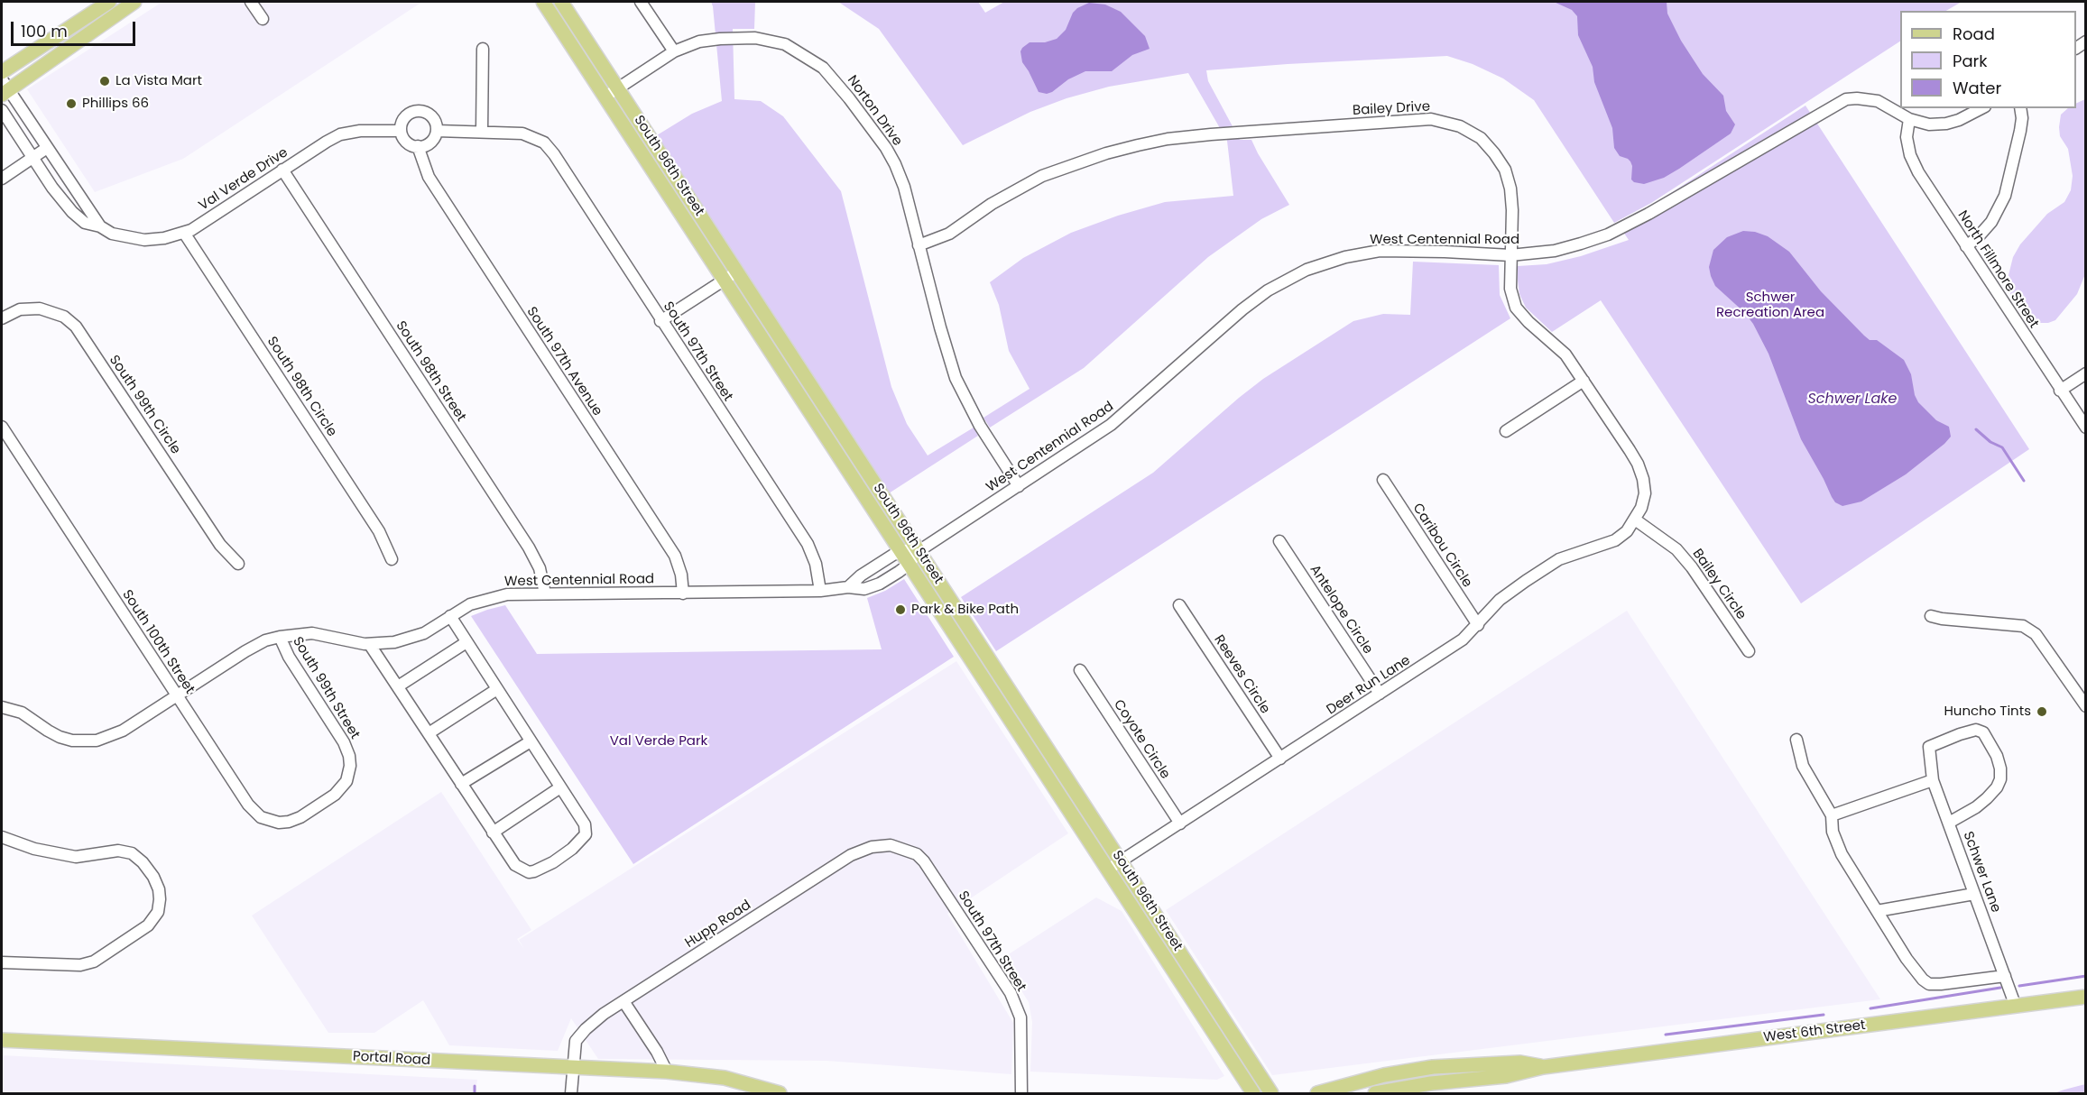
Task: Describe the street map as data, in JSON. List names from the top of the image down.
{
  "streets": {
    "main road": ["South 96th Street", "West 6th Street", "Portal Road"],
    "street": [
      "Bailey Drive",
      "Norton Drive",
      "Val Verde Drive",
      "West Centennial Road",
      "North Fillmore Street",
      "South 97th Street",
      "South 97th Avenue",
      "South 98th Street",
      "South 98th Circle",
      "South 99th Circle",
      "Caribou Circle",
      "Bailey Circle",
      "Antelope Circle",
      "South 100th Street",
      "Reeves Circle",
      "Deer Run Lane",
      "South 99th Street",
      "Coyote Circle",
      "Schwer Lane",
      "Hupp Road"
    ]
  },
  "crossings": [
    ["Bailey Drive", "Norton Drive"],
    ["Bailey Drive", "West Centennial Road"],
    ["Bailey Drive", "Bailey Circle"],
    ["Bailey Drive", "Deer Run Lane"],
    ["Norton Drive", "South 96th Street"],
    ["Norton Drive", "West Centennial Road"],
    ["South 96th Street", "West Centennial Road"],
    ["South 96th Street", "Deer Run Lane"],
    ["Val Verde Drive", "South 97th Avenue"],
    ["Val Verde Drive", "South 98th Street"],
    ["Val Verde Drive", "South 98th Circle"],
    ["West Centennial Road", "North Fillmore Street"],
    ["West Centennial Road", "South 97th Street"],
    ["West Centennial Road", "South 97th Avenue"],
    ["West Centennial Road", "South 98th Street"],
    ["West Centennial Road", "South 100th Street"],
    ["West Centennial Road", "South 99th Street"],
    ["South 97th Street", "Hupp Road"],
    ["Caribou Circle", "Deer Run Lane"],
    ["Bailey Circle", "Deer Run Lane"],
    ["Antelope Circle", "Deer Run Lane"],
    ["South 100th Street", "South 99th Street"],
    ["Reeves Circle", "Deer Run Lane"],
    ["Deer Run Lane", "Coyote Circle"],
    ["Schwer Lane", "West 6th Street"],
    ["Hupp Road", "Portal Road"]
  ],
  "water": ["Schwer Lake"],
  "parks": ["Schwer Recreation Area", "Val Verde Park"],
  "places": [
    "La Vista Mart",
    "Phillips 66",
    "Park & Bike Path",
    "Huncho Tints"
  ],
  "legend": ["Road", "Park", "Water"],
  "scale_bar": "100 m"
}
